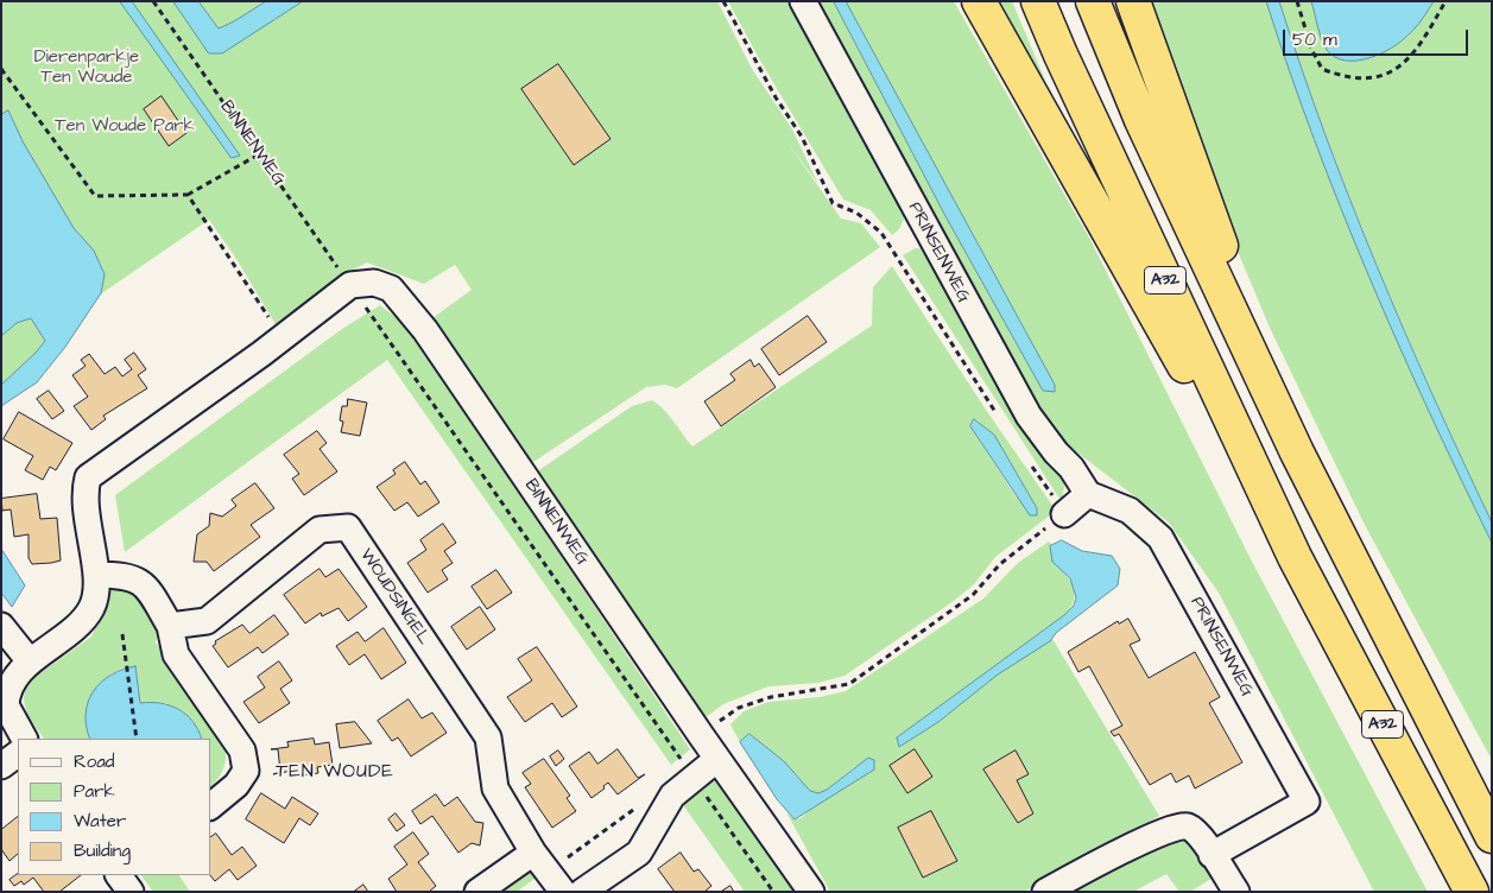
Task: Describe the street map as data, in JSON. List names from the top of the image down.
{
  "streets": {
    "highway": ["A32"],
    "street": ["BINNENWEG", "PRINSENWEG", "WOUDSINGEL"]
  },
  "districts": ["TEN WOUDE"],
  "parks": ["Dierenparkje Ten Woude", "Ten Woude Park"],
  "legend": [
    "Road",
    "Park",
    "Water",
    "Building"
  ],
  "scale_bar": "50 m"
}
